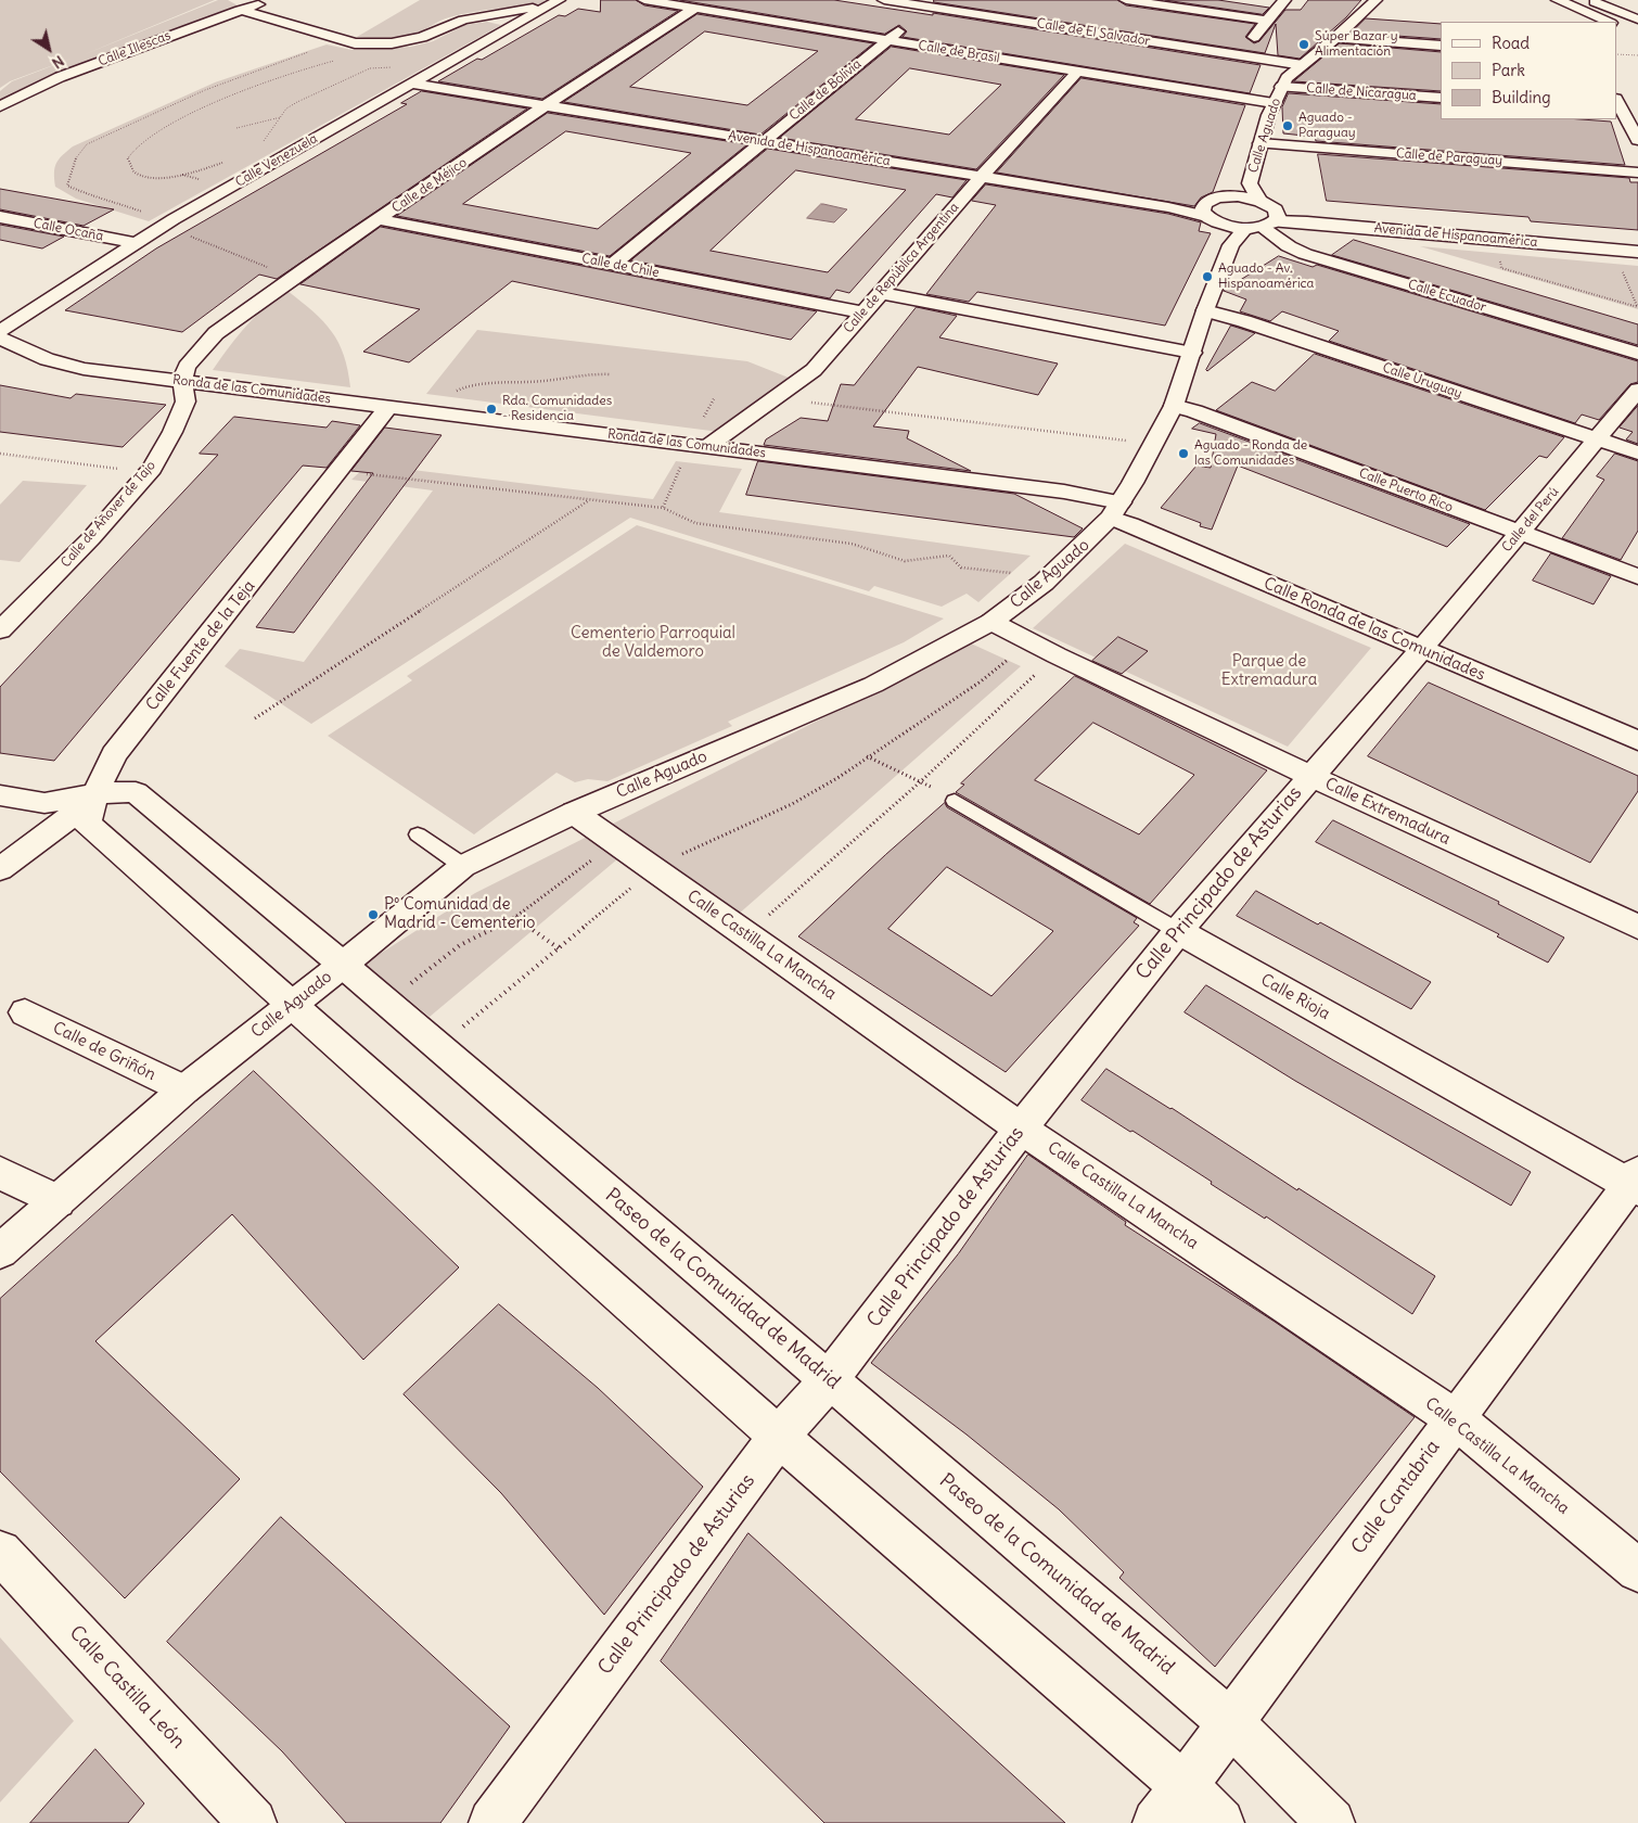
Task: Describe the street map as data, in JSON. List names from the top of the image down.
{
  "streets": {
    "street": [
      "Calle de El Salvador",
      "Calle Illescas",
      "Calle de Brasil",
      "Calle de Bolivia",
      "Calle de Nicaragua",
      "Calle Aguado",
      "Avenida de Hispanoamérica",
      "Calle de Paraguay",
      "Calle Venezuela",
      "Calle de Méjico",
      "Calle Ocaña",
      "Calle de Chile",
      "Calle de República Argentina",
      "Calle Ecuador",
      "Calle Uruguay",
      "Ronda de las Comunidades",
      "Calle Puerto Rico",
      "Calle de Añover de Tajo",
      "Calle del Perú",
      "Calle Ronda de las Comunidades",
      "Calle Fuente de la Teja",
      "Calle Extremadura",
      "Calle Principado de Asturias",
      "Calle Castilla La Mancha",
      "Calle Rioja",
      "Calle de Griñón",
      "Paseo de la Comunidad de Madrid",
      "Calle Cantabria",
      "Calle Castilla León"
    ]
  },
  "crossings": [
    ["Calle de El Salvador", "Calle de Bolivia"],
    ["Calle de El Salvador", "Calle Aguado"],
    ["Calle de Brasil", "Calle de Bolivia"],
    ["Calle de Brasil", "Calle Aguado"],
    ["Calle de Brasil", "Calle de Méjico"],
    ["Calle de Brasil", "Calle de República Argentina"],
    ["Calle de Bolivia", "Avenida de Hispanoamérica"],
    ["Calle de Bolivia", "Calle de Chile"],
    ["Calle de Nicaragua", "Calle Aguado"],
    ["Calle Aguado", "Avenida de Hispanoamérica"],
    ["Calle Aguado", "Calle de Paraguay"],
    ["Calle Aguado", "Calle Ecuador"],
    ["Calle Aguado", "Calle Uruguay"],
    ["Calle Aguado", "Ronda de las Comunidades"],
    ["Calle Aguado", "Calle Puerto Rico"],
    ["Calle Aguado", "Calle Ronda de las Comunidades"],
    ["Calle Aguado", "Calle Extremadura"],
    ["Calle Aguado", "Calle Castilla La Mancha"],
    ["Calle Aguado", "Calle de Griñón"],
    ["Calle Aguado", "Paseo de la Comunidad de Madrid"],
    ["Avenida de Hispanoamérica", "Calle Venezuela"],
    ["Avenida de Hispanoamérica", "Calle de Méjico"],
    ["Avenida de Hispanoamérica", "Calle de República Argentina"],
    ["Avenida de Hispanoamérica", "Calle Ecuador"],
    ["Calle Venezuela", "Calle Ocaña"],
    ["Calle de Méjico", "Calle de Chile"],
    ["Calle de Méjico", "Ronda de las Comunidades"],
    ["Calle de Méjico", "Calle de Añover de Tajo"],
    ["Calle de Chile", "Calle de República Argentina"],
    ["Calle de República Argentina", "Ronda de las Comunidades"],
    ["Calle Uruguay", "Calle del Perú"],
    ["Ronda de las Comunidades", "Calle de Añover de Tajo"],
    ["Ronda de las Comunidades", "Calle Ronda de las Comunidades"],
    ["Ronda de las Comunidades", "Calle Fuente de la Teja"],
    ["Calle Puerto Rico", "Calle del Perú"],
    ["Calle del Perú", "Calle Ronda de las Comunidades"],
    ["Calle del Perú", "Calle Principado de Asturias"],
    ["Calle Ronda de las Comunidades", "Calle Principado de Asturias"],
    ["Calle Fuente de la Teja", "Paseo de la Comunidad de Madrid"],
    ["Calle Extremadura", "Calle Principado de Asturias"],
    ["Calle Principado de Asturias", "Calle Castilla La Mancha"],
    ["Calle Principado de Asturias", "Calle Rioja"],
    ["Calle Principado de Asturias", "Paseo de la Comunidad de Madrid"],
    ["Calle Castilla La Mancha", "Calle Cantabria"],
    ["Calle Rioja", "Calle Cantabria"],
    ["Paseo de la Comunidad de Madrid", "Calle Cantabria"]
  ],
  "parks": ["Cementerio Parroquial de Valdemoro", "Parque de Extremadura"],
  "places": [
    "Súper Bazar y Alimentación",
    "Aguado - Paraguay",
    "Aguado - Av. Hispanoamérica",
    "Rda. Comunidades - Residencia",
    "Aguado - Ronda de las Comunidades",
    "Pº Comunidad de Madrid - Cementerio"
  ],
  "legend": ["Road", "Park", "Building"],
  "north": "bottom right"
}
